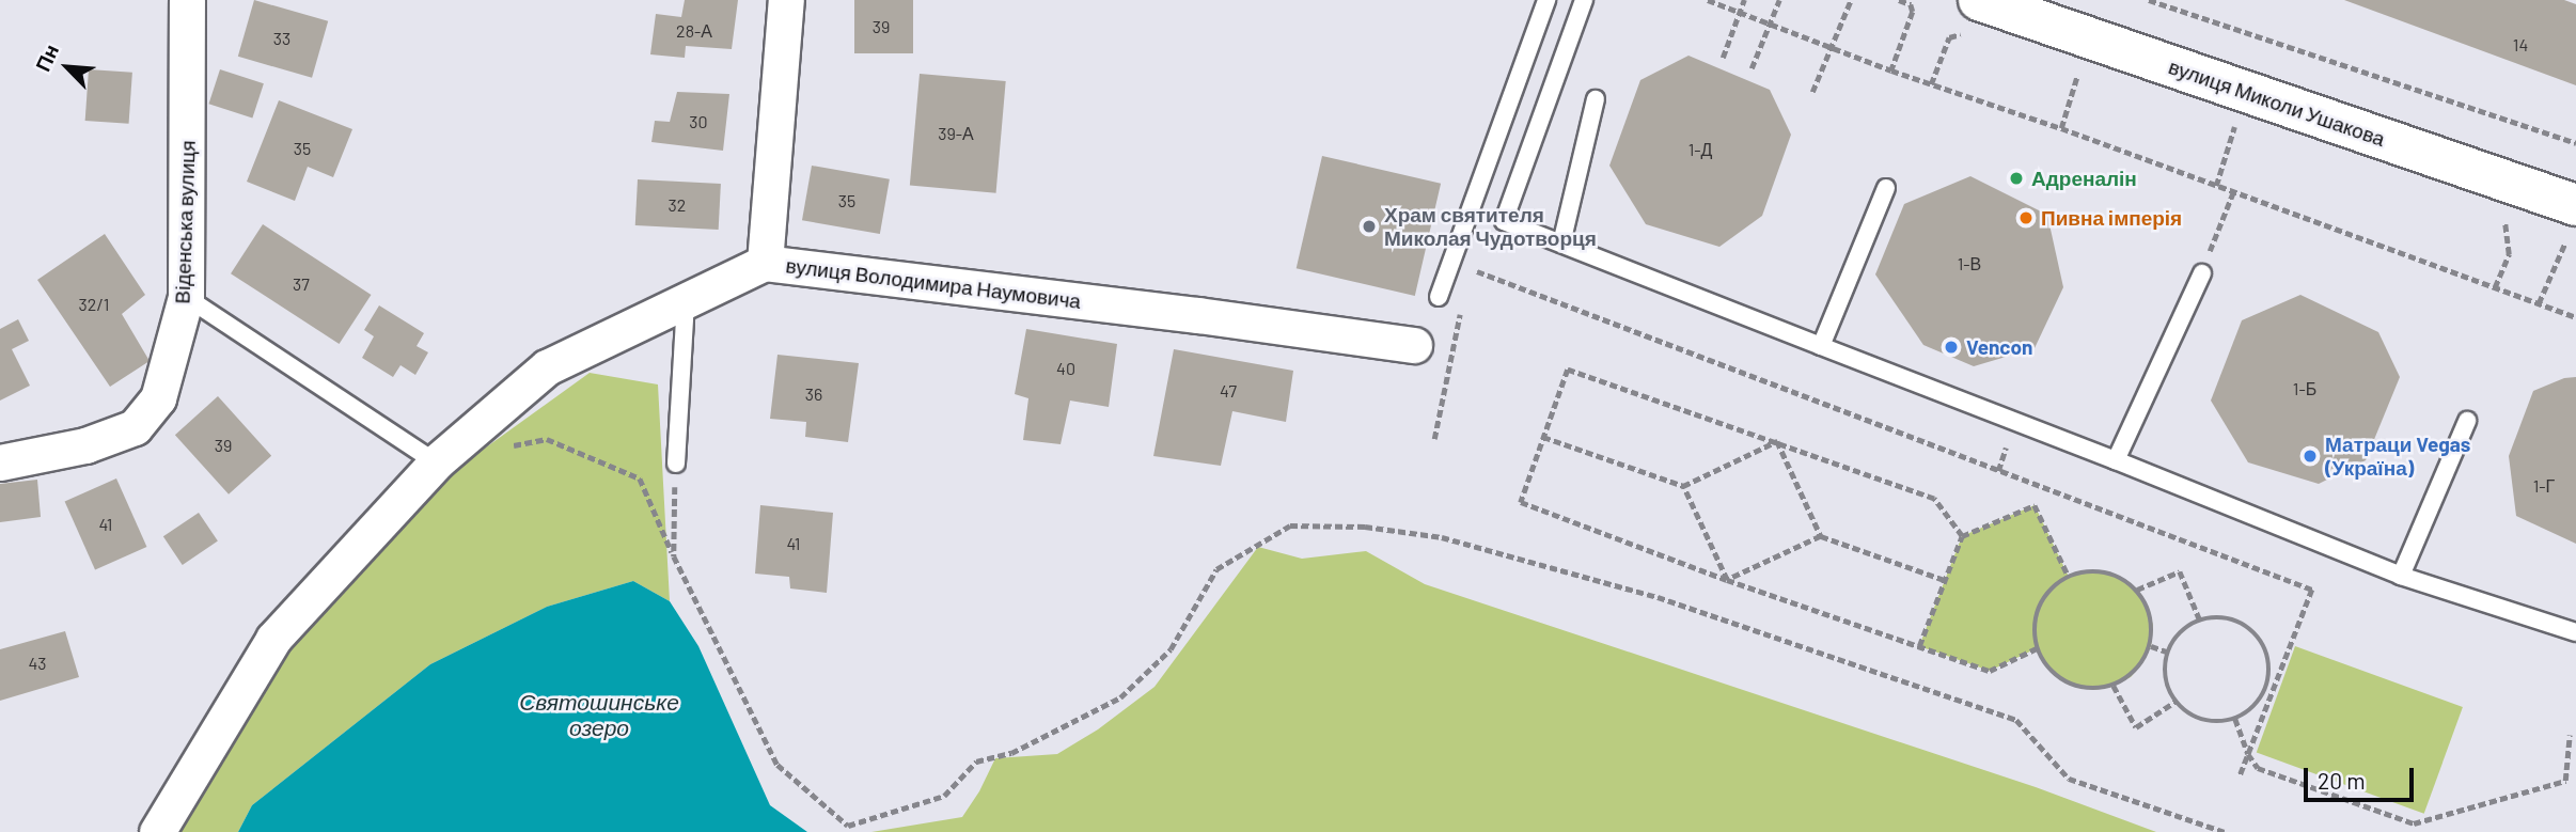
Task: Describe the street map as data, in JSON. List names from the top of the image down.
{
  "streets": {
    "street": ["вулиця Миколи Ушакова", "Віденська вулиця", "вулиця Володимира Наумовича"]
  },
  "water": ["Святошинське озеро"],
  "places": [
    "Адреналін",
    "Пивна імперія",
    "Храм святителя Миколая Чудотворця",
    "Vencon",
    "Матраци Vegas (Україна)"
  ],
  "house_numbers": [
    "39",
    "28-А",
    "33",
    "14",
    "30",
    "39-А",
    "35",
    "1-Д",
    "35",
    "32",
    "1-В",
    "37",
    "32/1",
    "40",
    "1-Б",
    "47",
    "36",
    "39",
    "1-Г",
    "41",
    "41",
    "43"
  ],
  "scale_bar": "20 m",
  "north": "top left"
}
